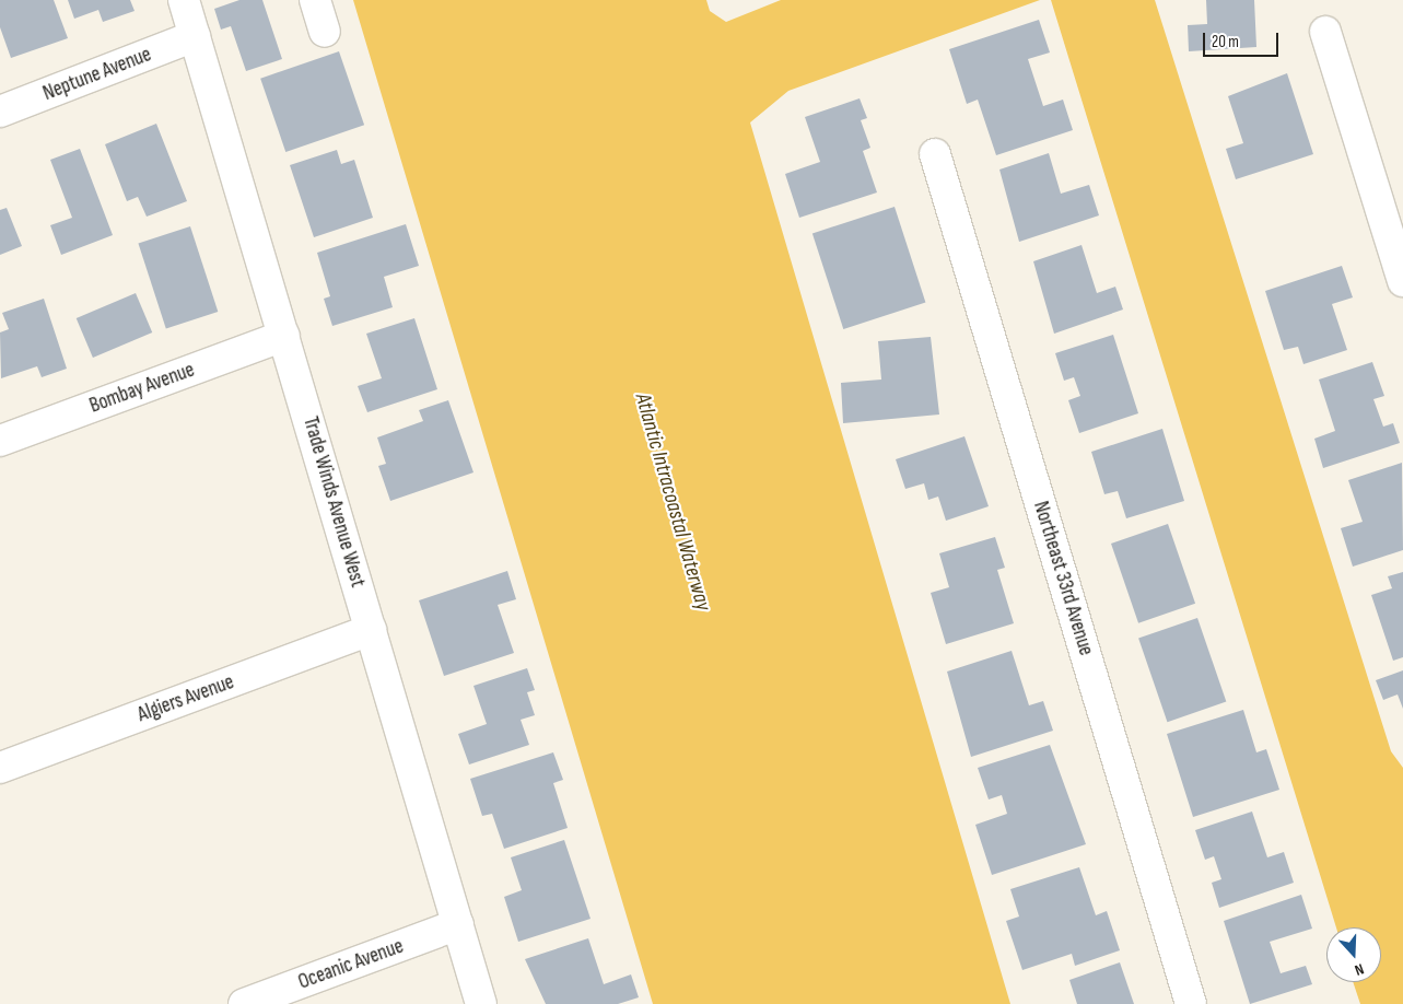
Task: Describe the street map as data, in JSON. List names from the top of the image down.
{
  "streets": {
    "street": [
      "Neptune Avenue",
      "Bombay Avenue",
      "Trade Winds Avenue West",
      "Northeast 33rd Avenue",
      "Algiers Avenue",
      "Oceanic Avenue"
    ]
  },
  "crossings": [
    ["Neptune Avenue", "Trade Winds Avenue West"],
    ["Bombay Avenue", "Trade Winds Avenue West"],
    ["Trade Winds Avenue West", "Algiers Avenue"],
    ["Trade Winds Avenue West", "Oceanic Avenue"]
  ],
  "water": ["Atlantic Intracoastal Waterway"],
  "scale_bar": "20 m",
  "north": "bottom"
}
